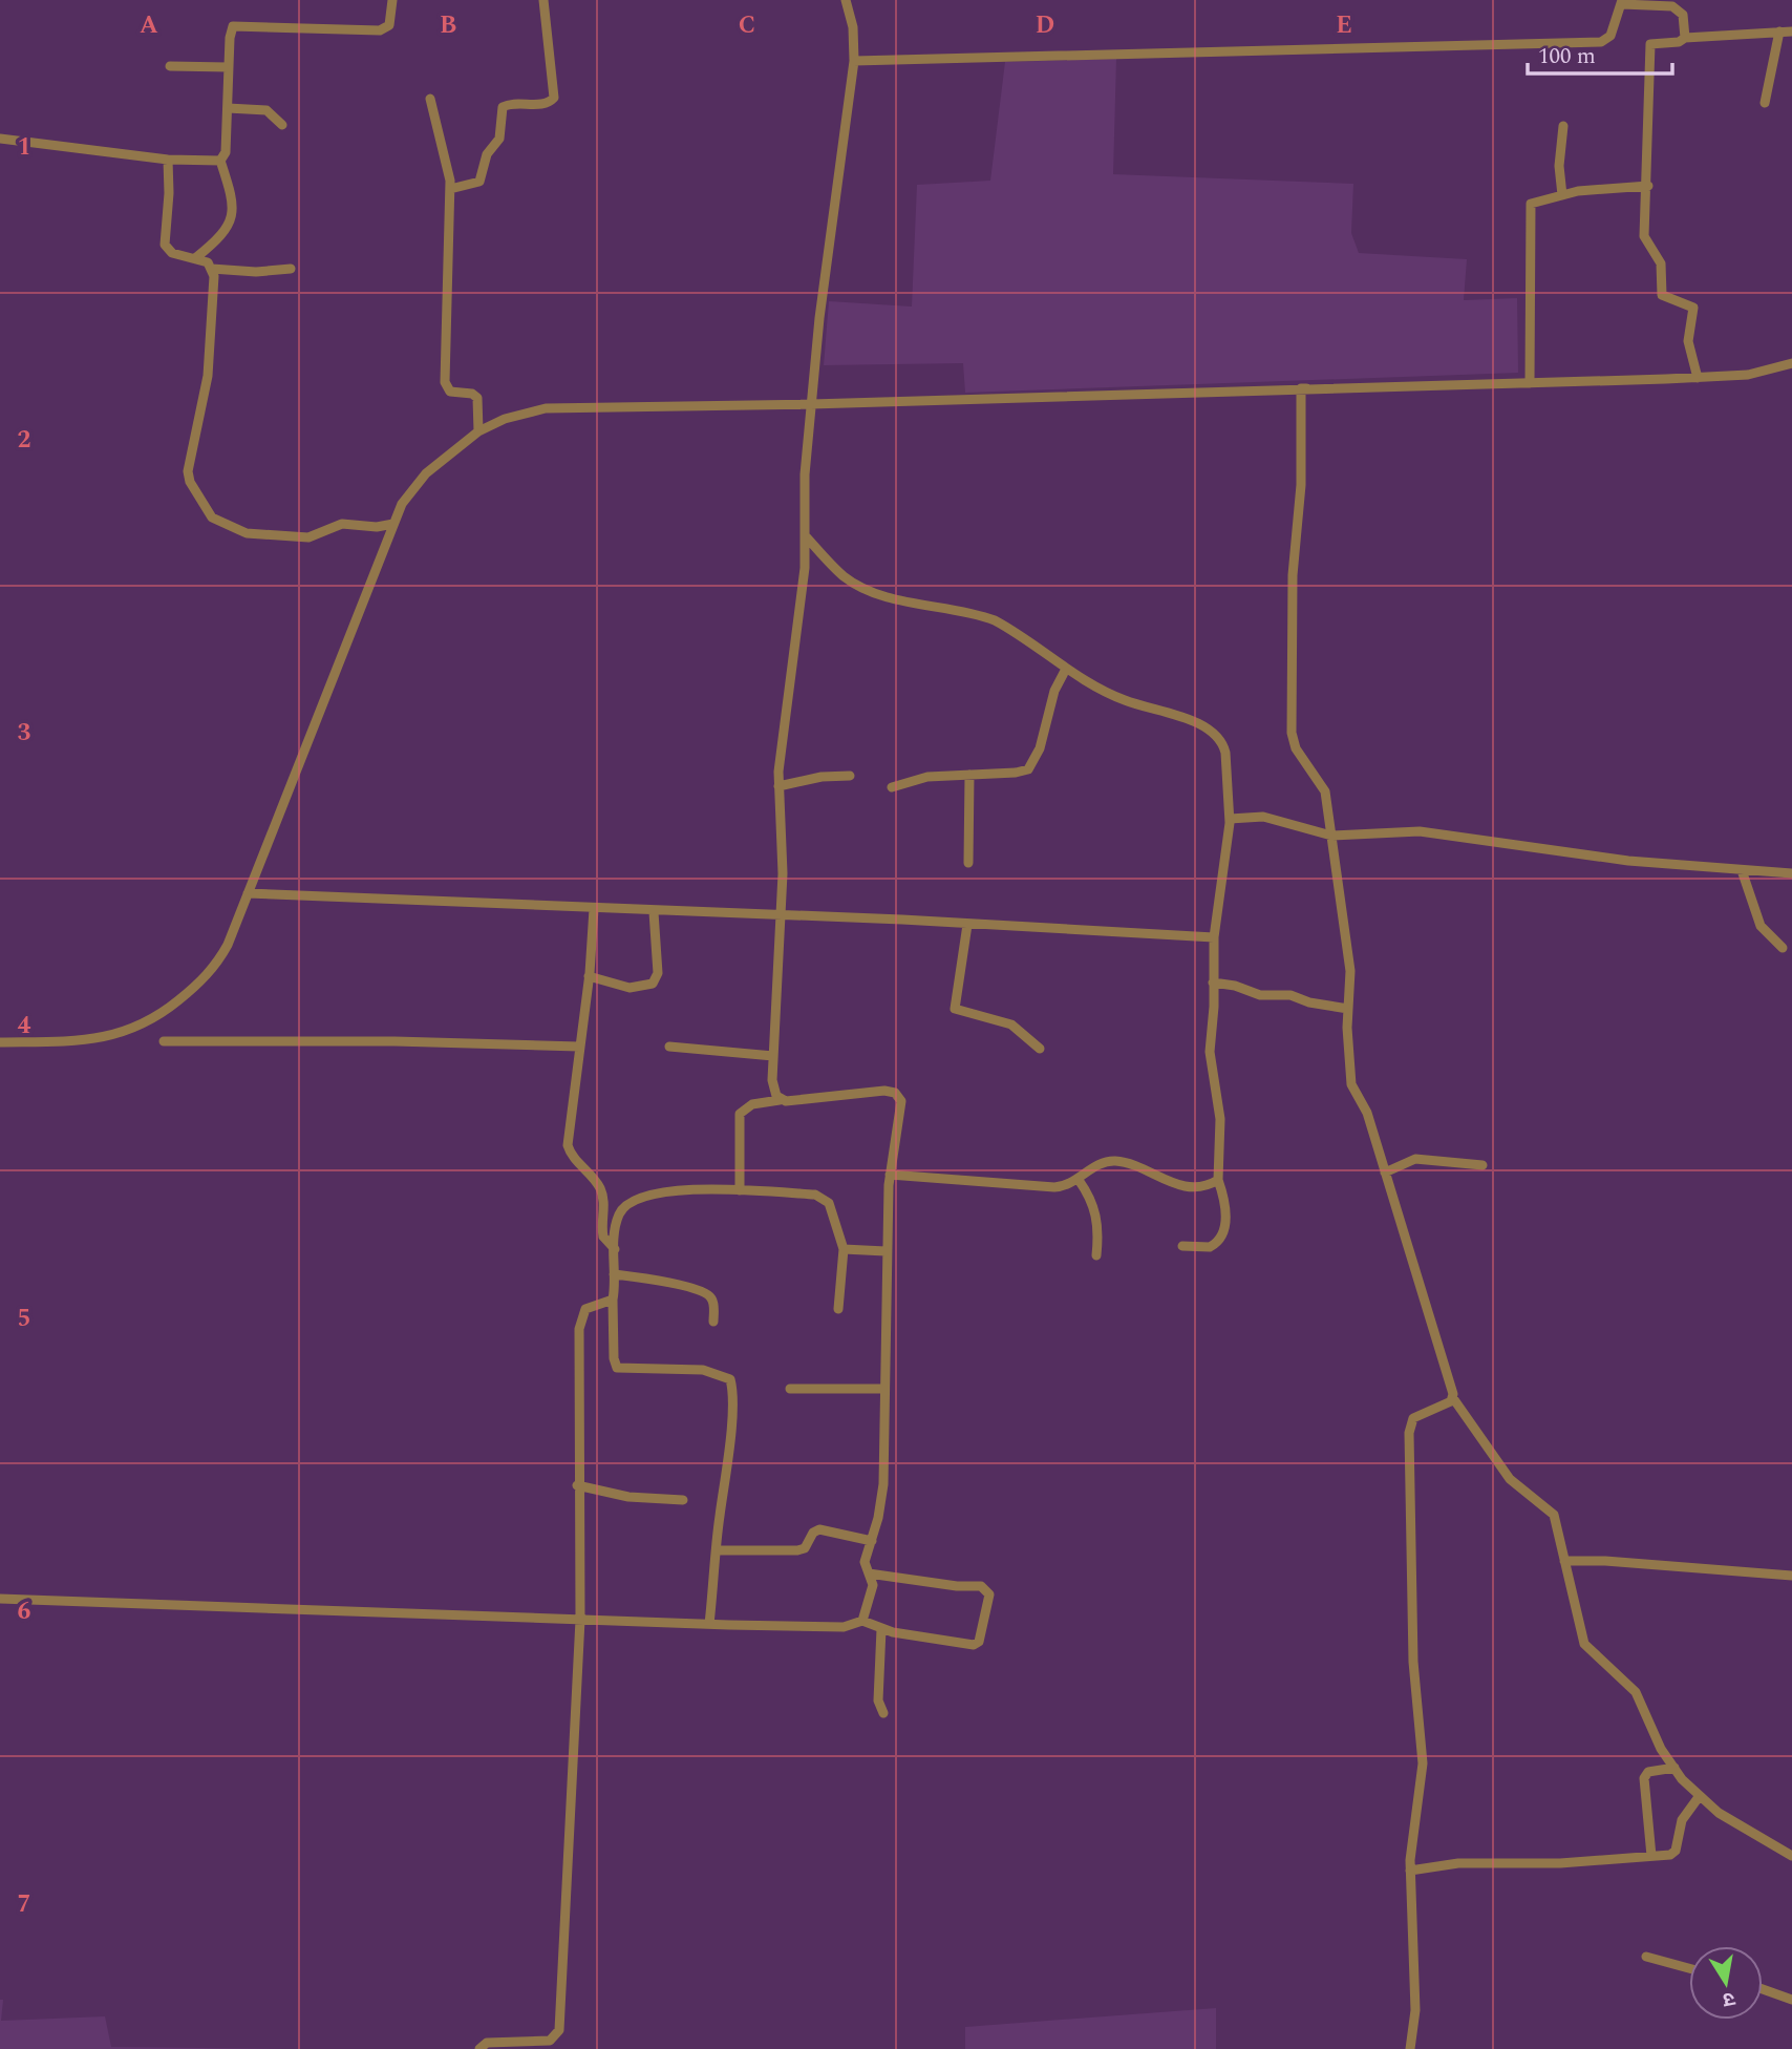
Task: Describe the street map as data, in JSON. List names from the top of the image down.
{
  "scale_bar": "100 m",
  "north": "bottom",
  "grid": {
    "columns": [
      "A",
      "B",
      "C",
      "D",
      "E"
    ],
    "rows": [
      "1",
      "2",
      "3",
      "4",
      "5",
      "6",
      "7"
    ]
  }
}
